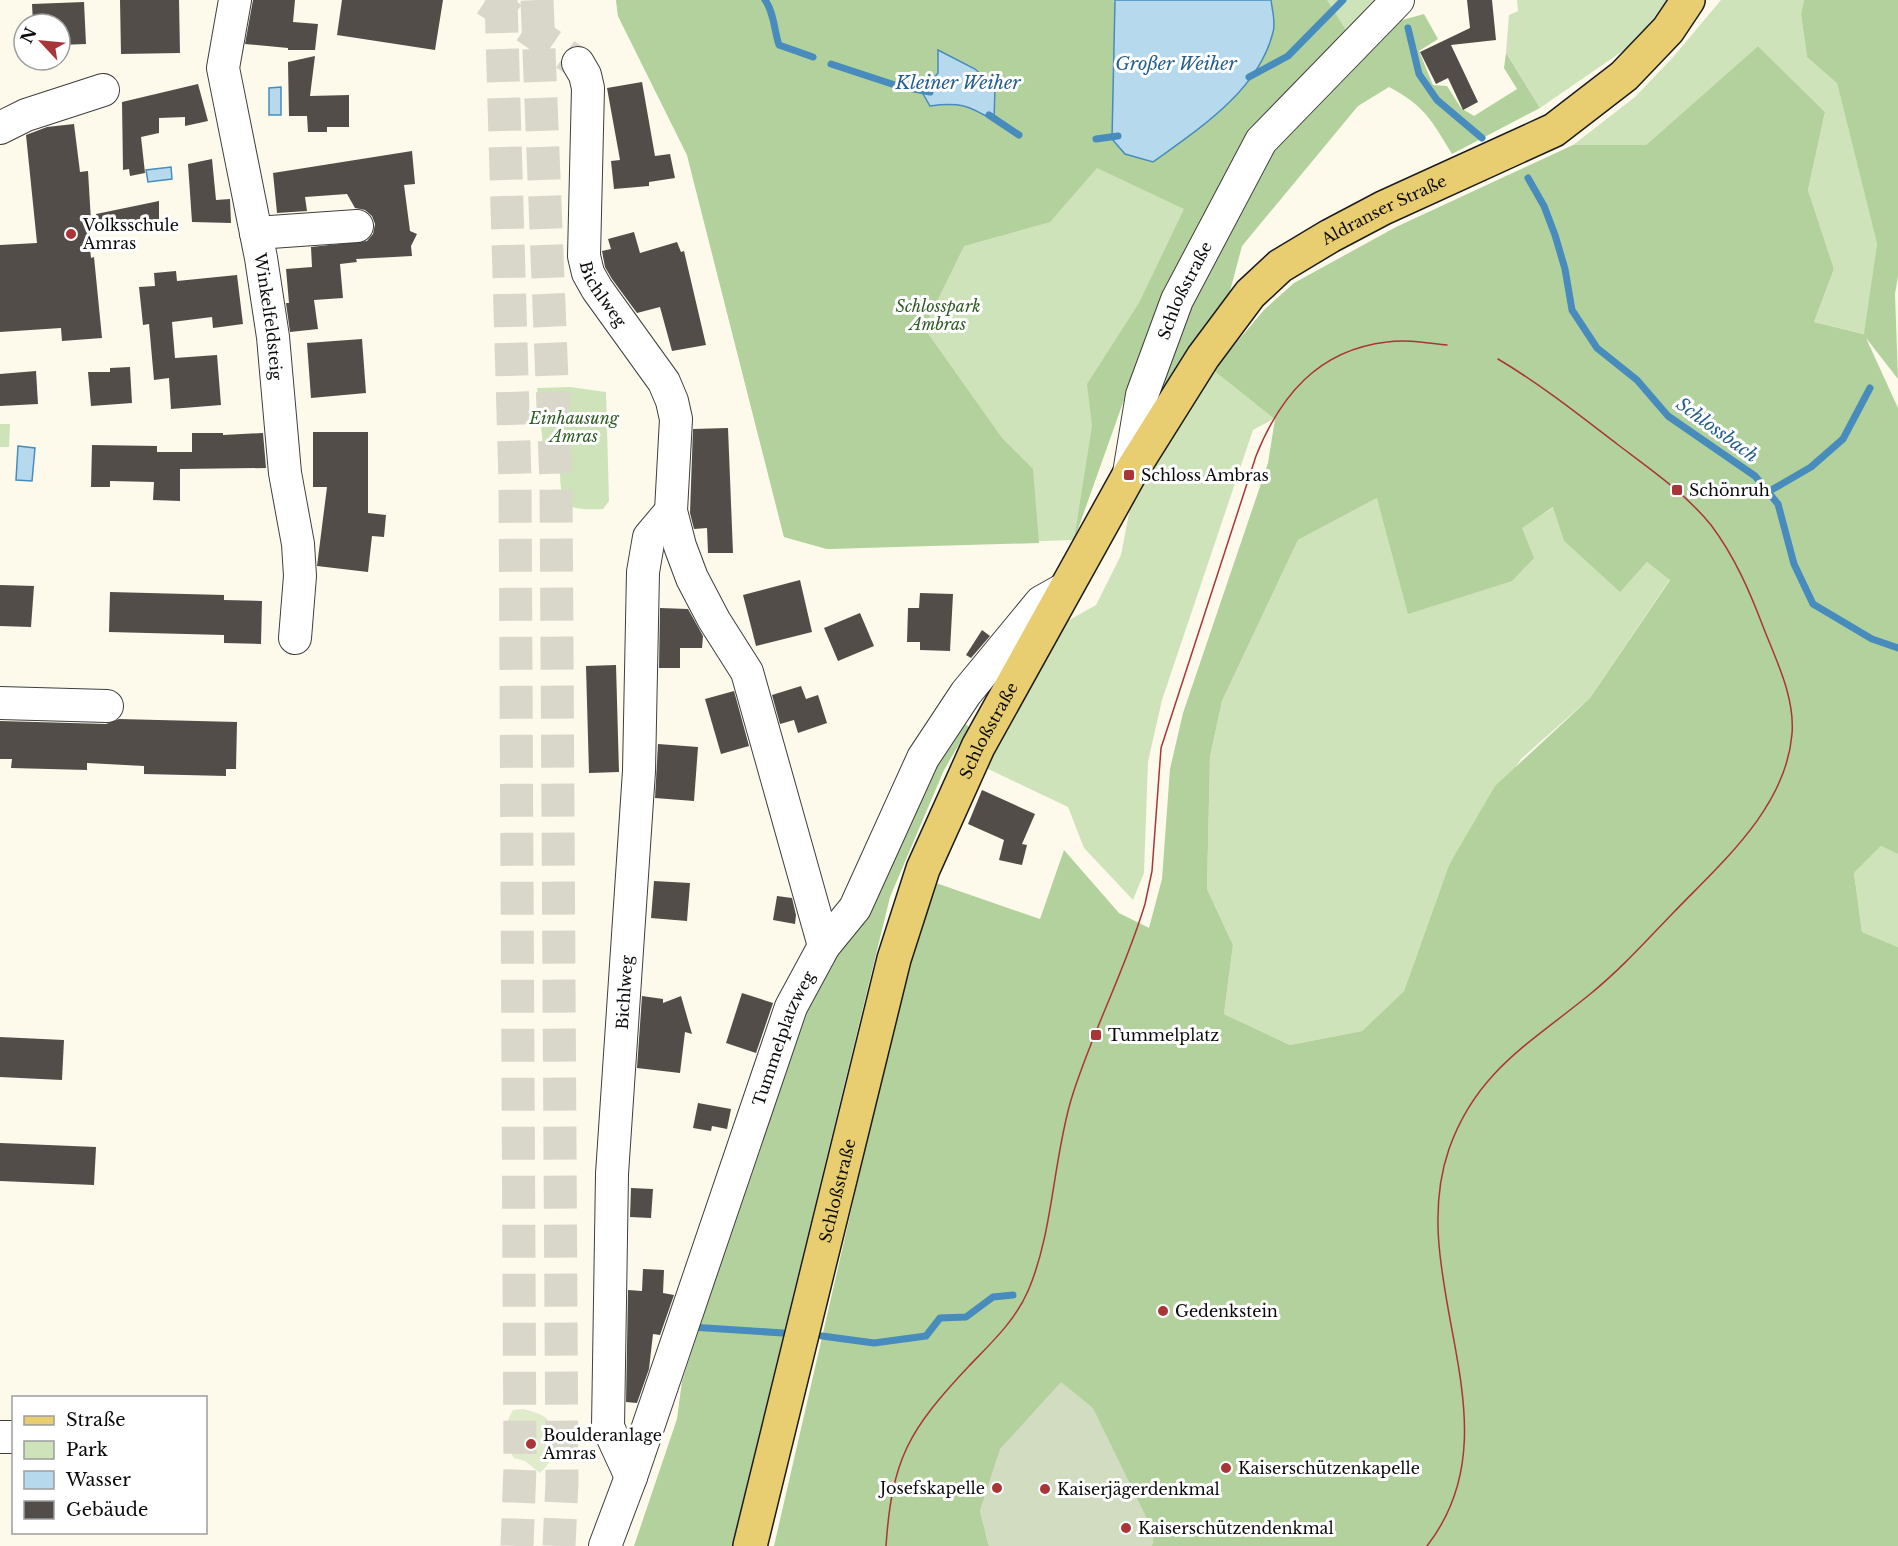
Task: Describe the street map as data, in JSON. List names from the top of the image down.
{
  "streets": {
    "main road": ["Aldranser Straße", "Schloßstraße"],
    "street": ["Bichlweg", "Winkelfeldsteig", "Tummelplatzweg"]
  },
  "crossings": [
    ["Aldranser Straße", "Schloßstraße"],
    ["Schloßstraße", "Tummelplatzweg"],
    ["Bichlweg", "Tummelplatzweg"]
  ],
  "water": ["Großer Weiher", "Kleiner Weiher", "Schlossbach"],
  "parks": ["Schlosspark Ambras", "Einhausung Amras"],
  "places": {
    "other": [
      "Volksschule Amras",
      "Gedenkstein",
      "Boulderanlage Amras",
      "Kaiserschützenkapelle",
      "Josefskapelle",
      "Kaiserjägerdenkmal",
      "Kaiserschützendenkmal"
    ],
    "transit": ["Schloss Ambras", "Schönruh", "Tummelplatz"]
  },
  "legend": [
    "Straße",
    "Park",
    "Wasser",
    "Gebäude"
  ],
  "north": "top left"
}
